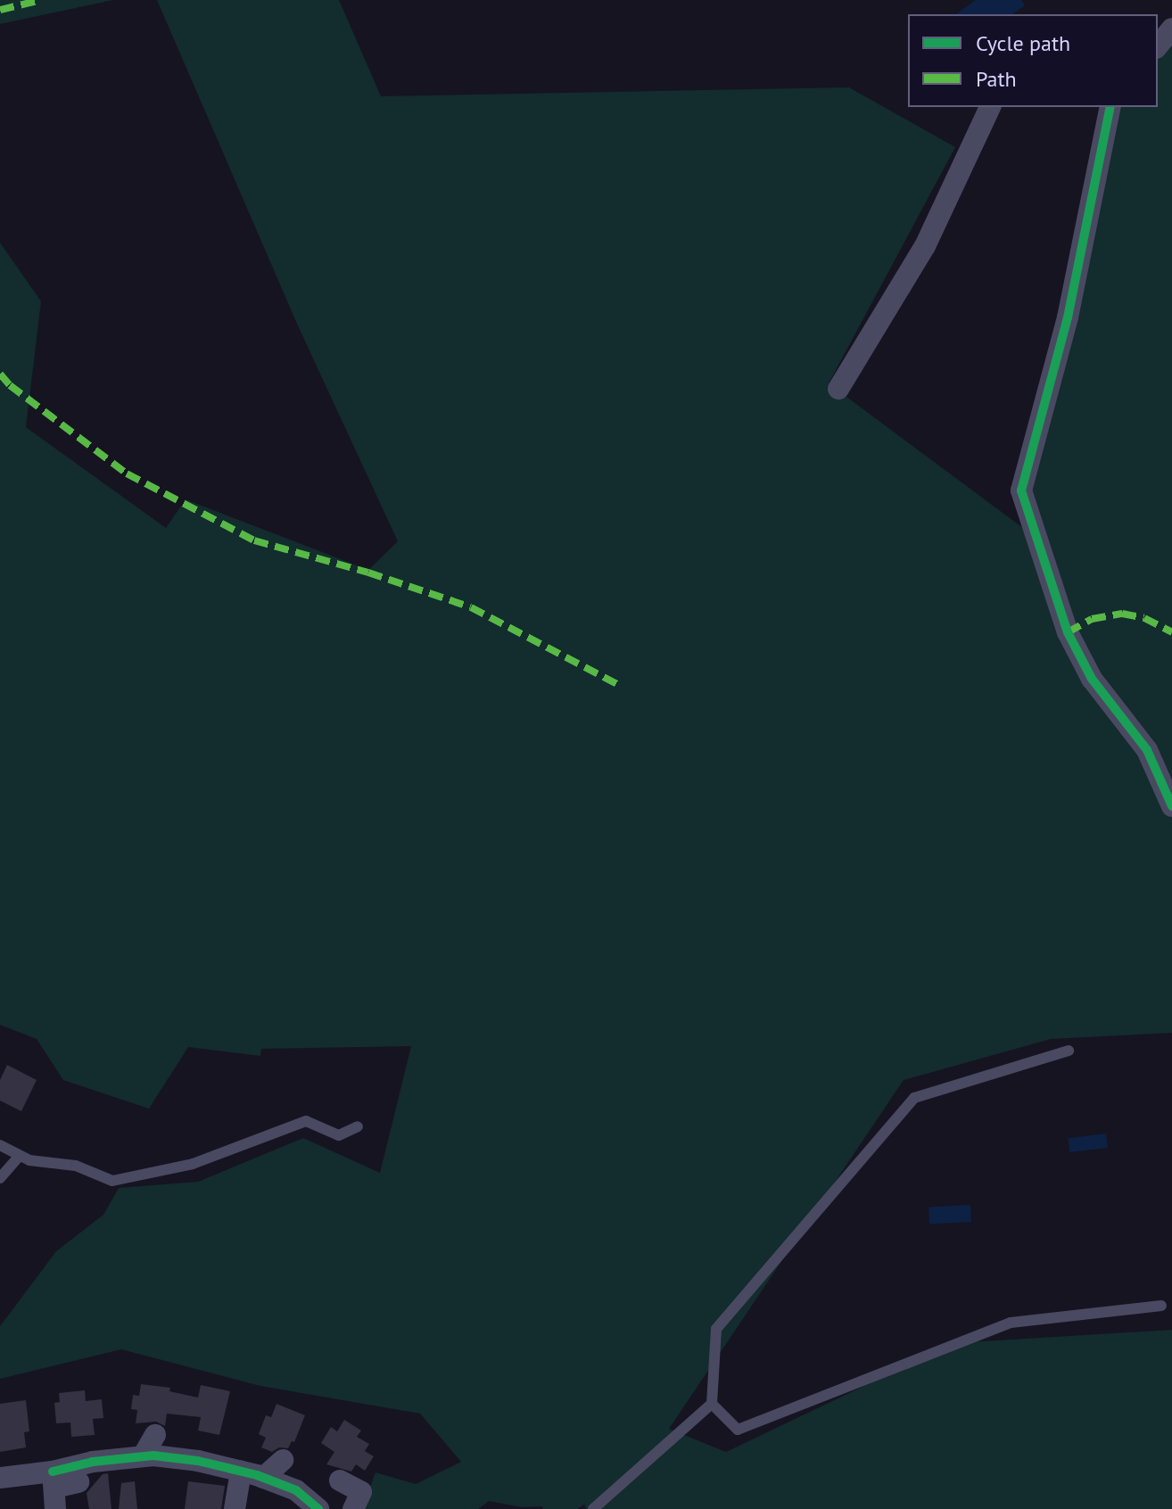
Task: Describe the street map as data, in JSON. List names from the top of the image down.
{
  "legend": ["Cycle path", "Path"]
}
